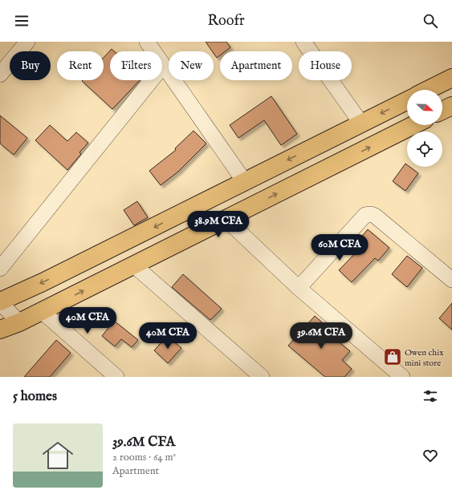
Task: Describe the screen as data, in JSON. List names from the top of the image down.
{
  "places": {
    "shop": ["Owen chix mini store"]
  },
  "north": "right",
  "page": {
    "header": "Roofr",
    "chip": [
      "Buy",
      "Rent",
      "Filters",
      "New",
      "Apartment",
      "House"
    ],
    "price": [
      "38.9M CFA",
      "60M CFA",
      "40M CFA",
      "40M CFA",
      "39.6M CFA"
    ],
    "heading": "5 homes",
    "list": [
      {
        "name": "39.6M CFA",
        "note": "2 rooms · 64 m² · Apartment"
      }
    ]
  }
}
